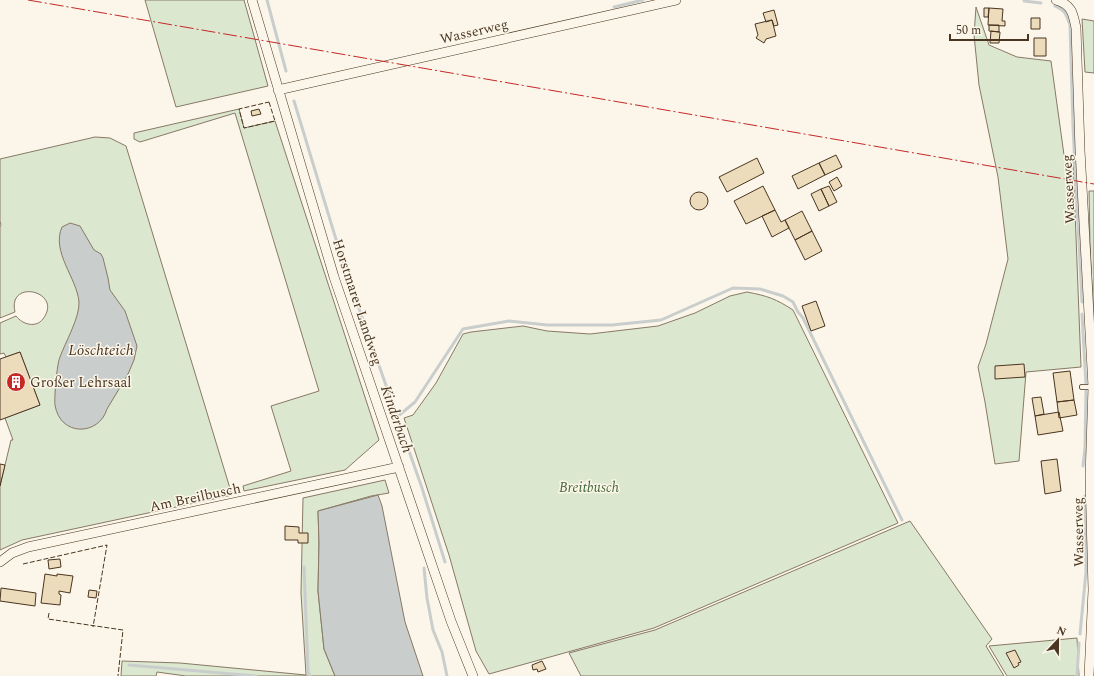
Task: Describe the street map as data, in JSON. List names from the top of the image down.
{
  "streets": {
    "street": ["Wasserweg", "Horstmarer Landweg", "Am Breilbusch"]
  },
  "crossings": [
    ["Wasserweg", "Horstmarer Landweg"],
    ["Horstmarer Landweg", "Am Breilbusch"]
  ],
  "water": ["Löschteich", "Kinderbach"],
  "parks": ["Breitbusch"],
  "places": {
    "building": ["Großer Lehrsaal"]
  },
  "scale_bar": "50 m",
  "north": "top"
}
